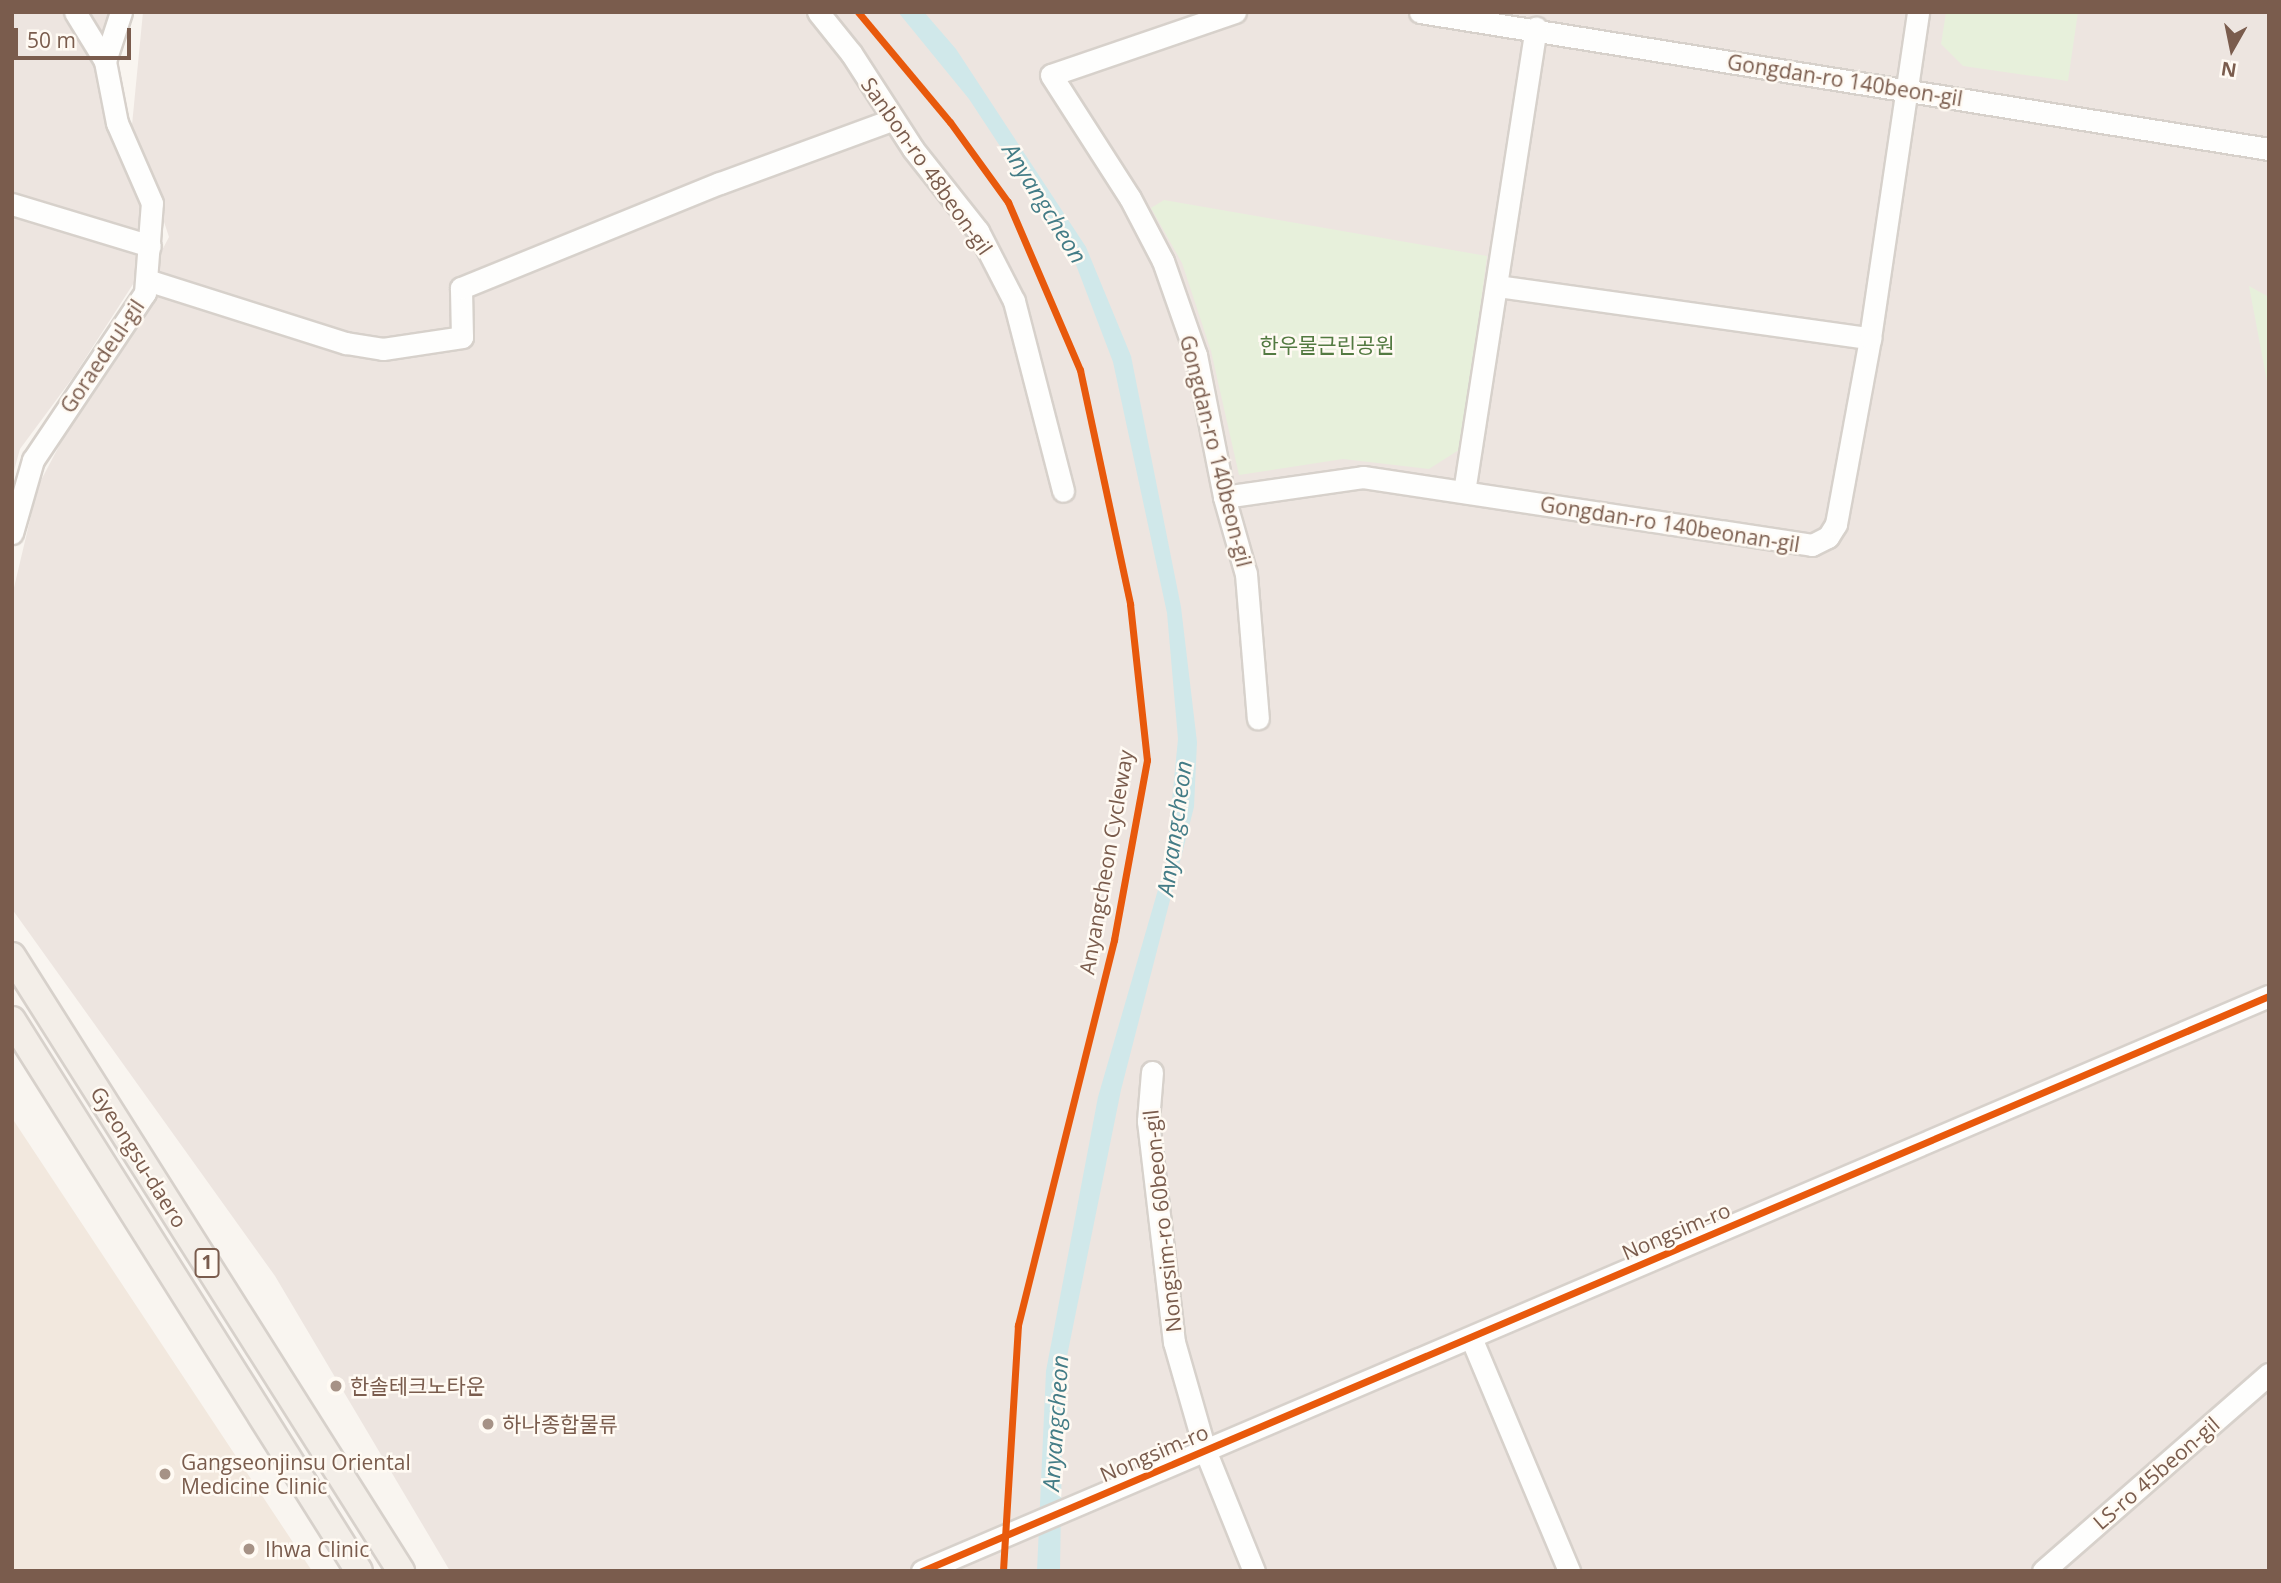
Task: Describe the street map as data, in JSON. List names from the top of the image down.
{
  "streets": {
    "main road": ["Gyeongsu-daero", "1"],
    "street": [
      "Gongdan-ro 140beon-gil",
      "Sanbon-ro 48beon-gil",
      "Goraedeul-gil",
      "Gongdan-ro 140beonan-gil",
      "Nongsim-ro 60beon-gil",
      "Nongsim-ro",
      "LS-ro 45beon-gil"
    ],
    "cycle path": ["Anyangcheon Cycleway"]
  },
  "crossings": [
    ["Gongdan-ro 140beon-gil", "Gongdan-ro 140beonan-gil"],
    ["Nongsim-ro 60beon-gil", "Nongsim-ro"]
  ],
  "water": ["Anyangcheon"],
  "parks": ["한우물근린공원"],
  "places": [
    "한솔테크노타운",
    "하나종합물류",
    "Gangseonjinsu Oriental Medicine Clinic",
    "Ihwa Clinic"
  ],
  "scale_bar": "50 m",
  "north": "bottom"
}
